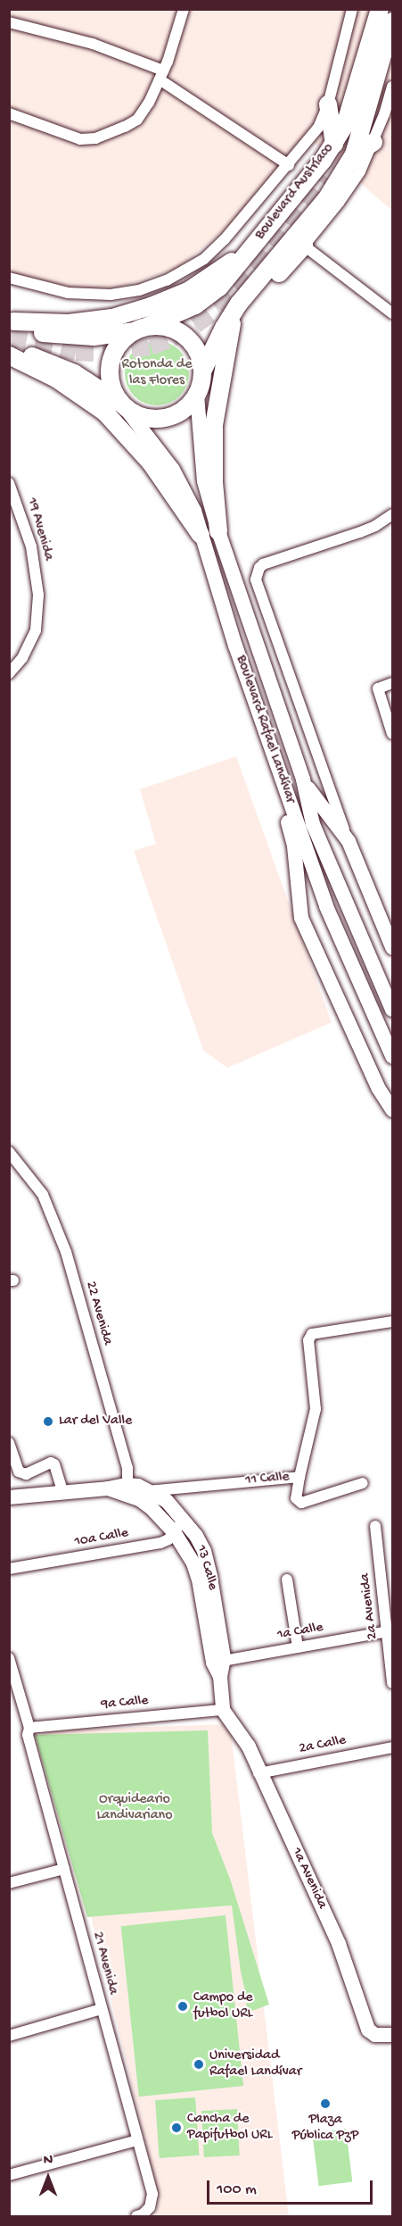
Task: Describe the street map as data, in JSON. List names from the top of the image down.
{
  "streets": {
    "main road": [
      "Boulevard Austríaco",
      "Boulevard Rafael Landívar",
      "13 Calle",
      "1a Avenida"
    ],
    "street": [
      "19 Avenida",
      "22 Avenida",
      "11 Calle",
      "10a Calle",
      "2a Avenida",
      "1a Calle",
      "9a Calle",
      "2a Calle",
      "21 Avenida"
    ]
  },
  "crossings": [
    ["Boulevard Austríaco", "Boulevard Rafael Landívar"],
    ["22 Avenida", "13 Calle"],
    ["11 Calle", "13 Calle"],
    ["10a Calle", "13 Calle"],
    ["13 Calle", "1a Calle"],
    ["13 Calle", "9a Calle"],
    ["13 Calle", "1a Avenida"],
    ["2a Avenida", "1a Calle"],
    ["9a Calle", "1a Avenida"],
    ["9a Calle", "21 Avenida"],
    ["2a Calle", "1a Avenida"]
  ],
  "parks": ["Rotonda de las Flores", "Orquideario Landivariano"],
  "places": [
    "Lar del Valle",
    "Campo de futbol URL",
    "Universidad Rafael Landívar",
    "Plaza Pública PzP",
    "Cancha de Papifutbol URL"
  ],
  "scale_bar": "100 m",
  "north": "top"
}
